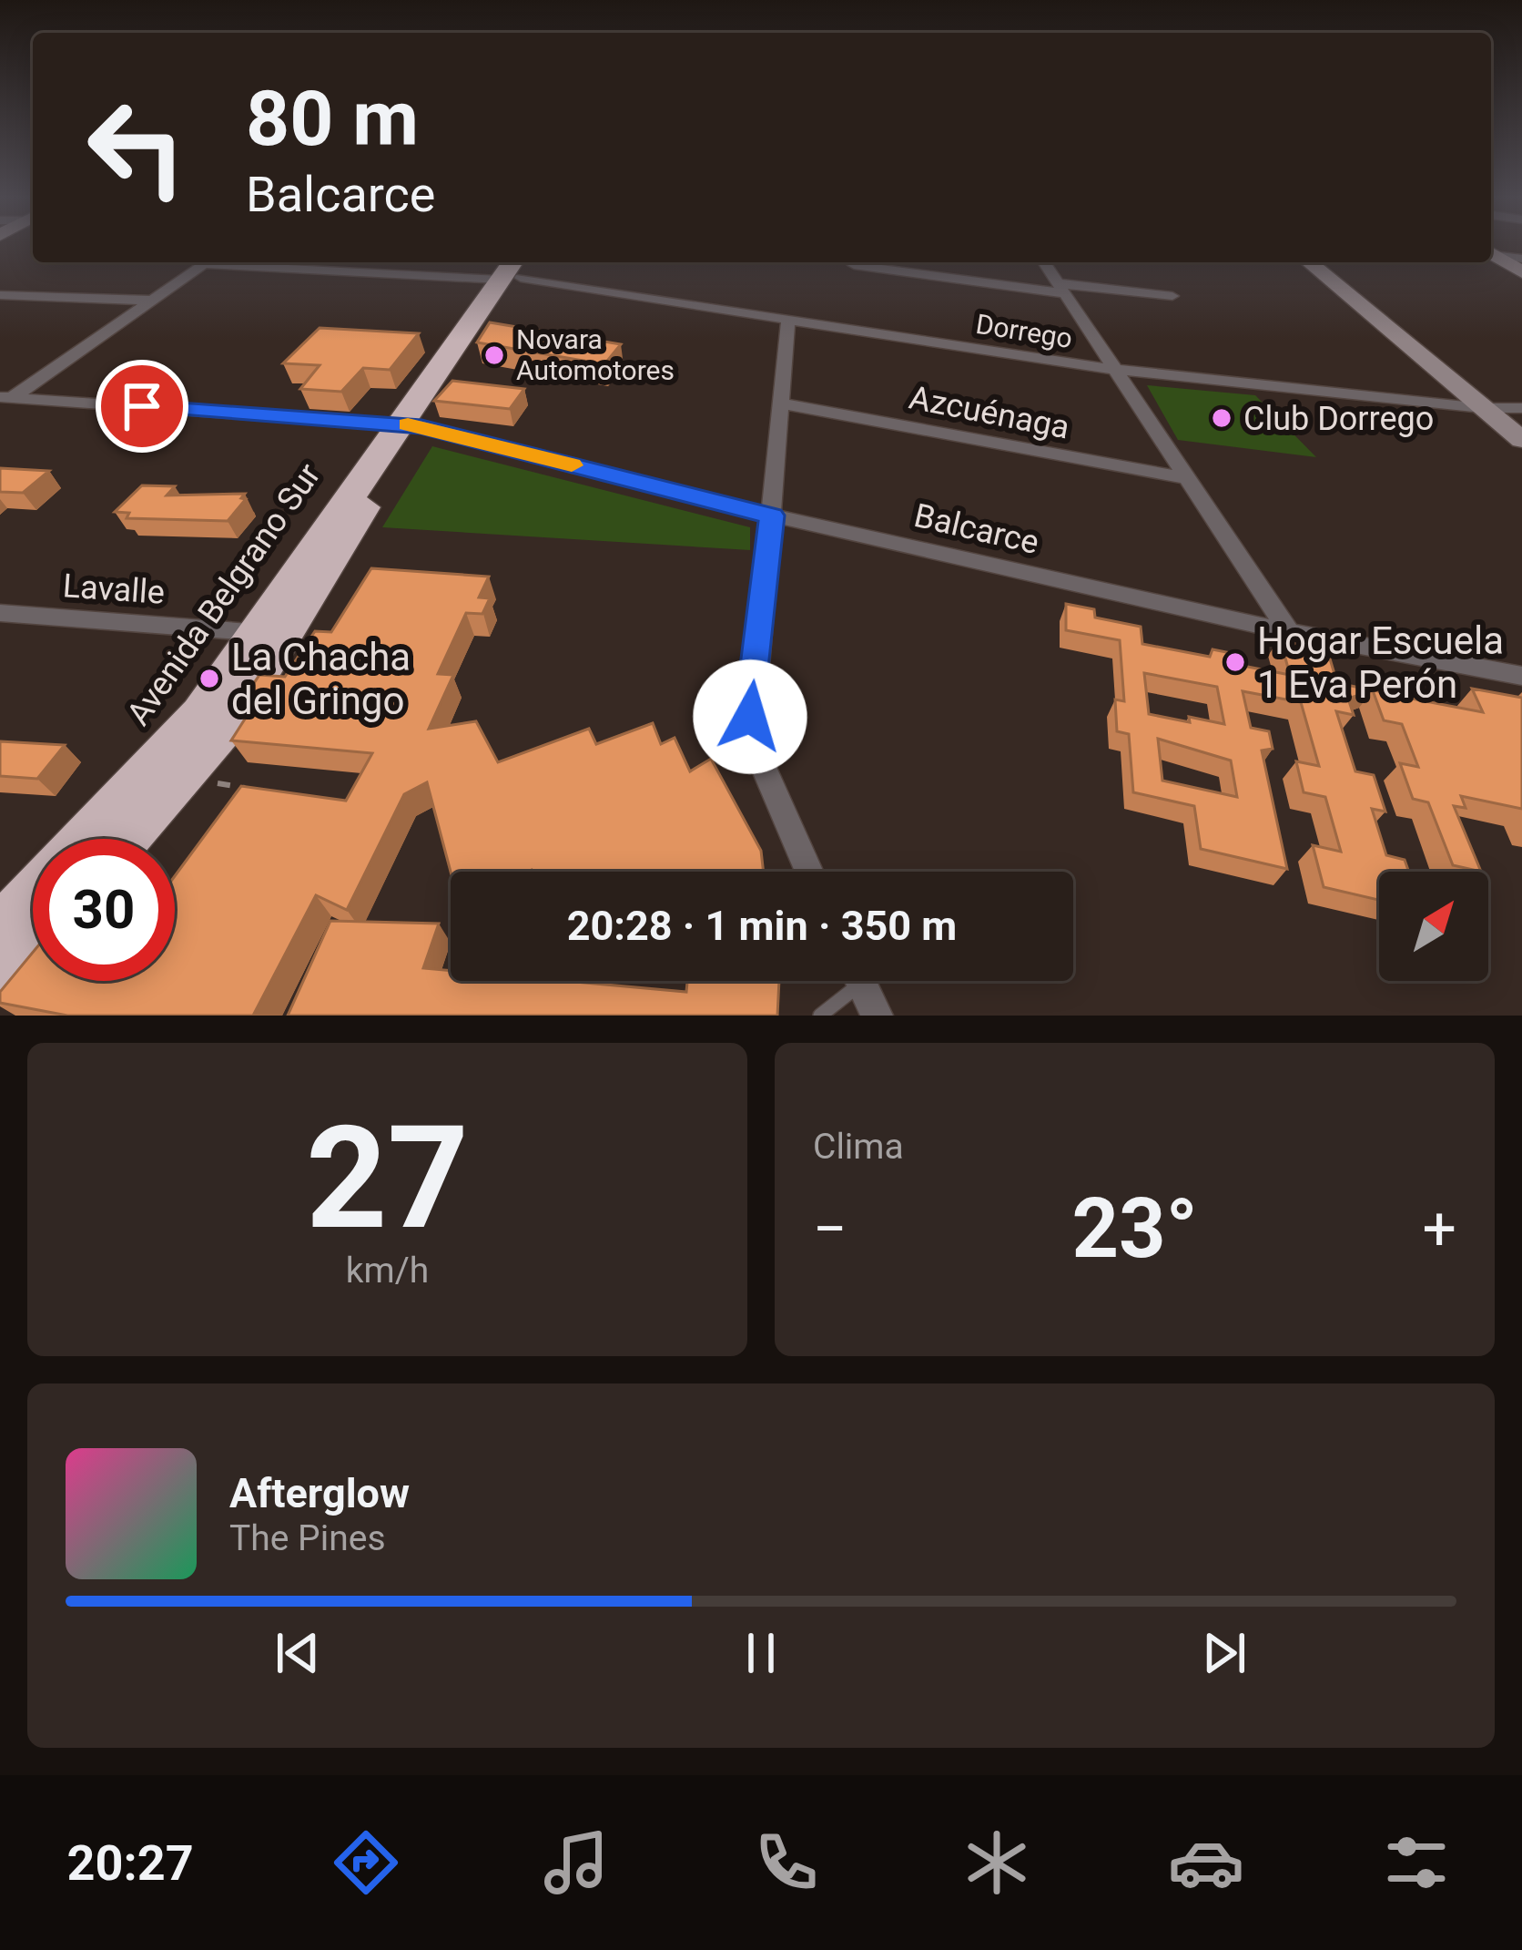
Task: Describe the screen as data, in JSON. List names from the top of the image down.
{
  "streets": {
    "highway": ["Avenida Belgrano Sur"],
    "street": [
      "Dorrego",
      "Azcuénaga",
      "Balcarce",
      "Lavalle"
    ]
  },
  "crossings": [
    ["Dorrego", "Avenida Belgrano Sur"],
    ["Balcarce", "Avenida Belgrano Sur"],
    ["Lavalle", "Avenida Belgrano Sur"]
  ],
  "places": [
    "Novara Automotores",
    "Club Dorrego",
    "Hogar Escuela 1 Eva Perón",
    "La Chacha del Gringo"
  ],
  "north": "top right",
  "page": {
    "turn": ["80 m", "Balcarce"],
    "limit": "30",
    "trip": "20:28 · 1 min · 350 m",
    "tile": [
      ["27", "km/h"],
      "Clima"
    ],
    "heat": ["−", "23°", "+"],
    "song": ["Afterglow", "The Pines"],
    "tabs": "20:27"
  }
}
